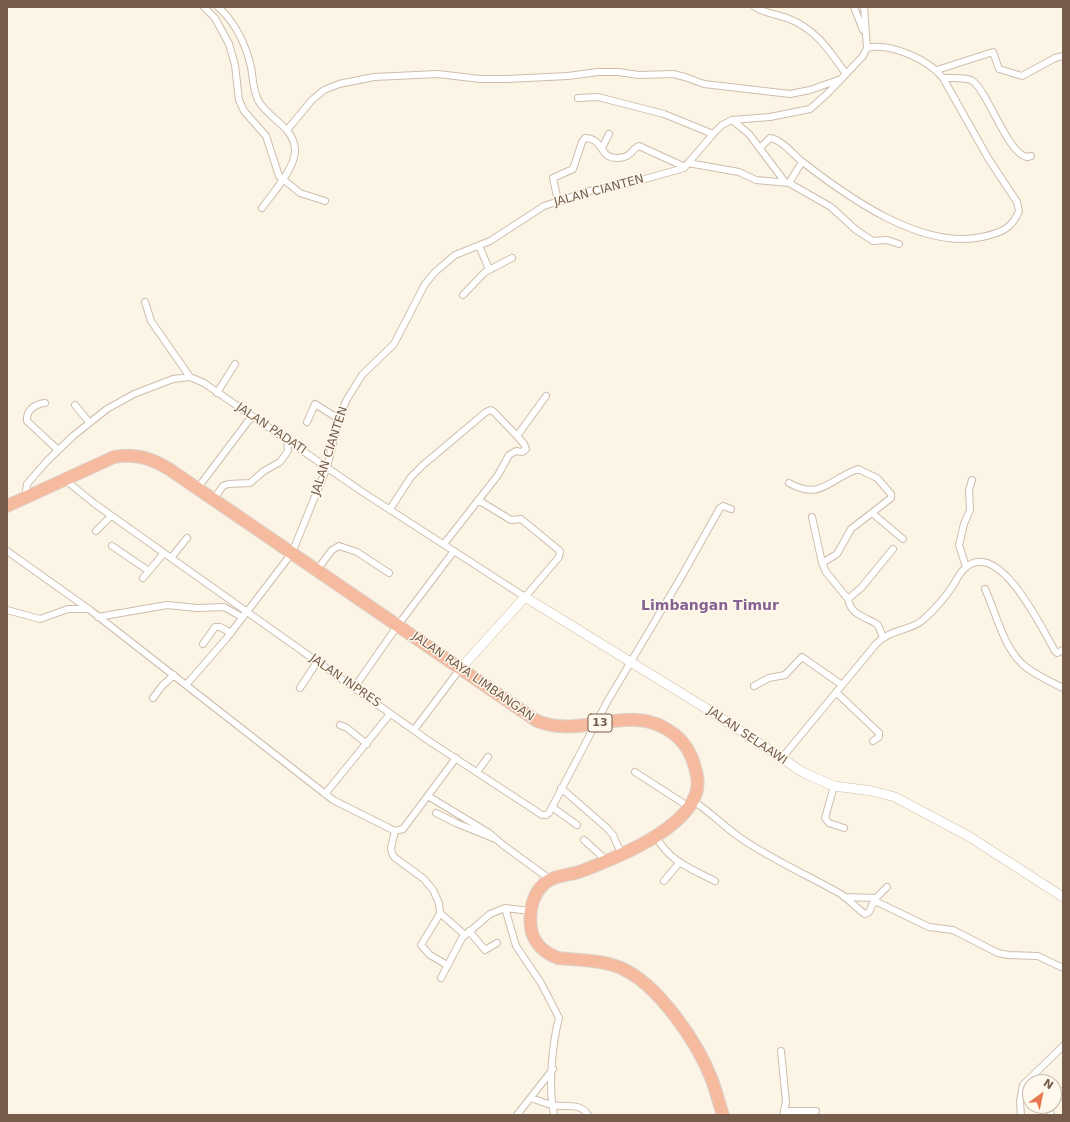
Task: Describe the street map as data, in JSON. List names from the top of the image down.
{
  "streets": {
    "highway": ["JALAN RAYA LIMBANGAN", "13"],
    "street": [
      "JALAN CIANTEN",
      "JALAN PADATI",
      "JALAN INPRES",
      "JALAN SELAAWI"
    ]
  },
  "crossings": [
    ["JALAN CIANTEN", "JALAN PADATI"],
    ["JALAN CIANTEN", "JALAN RAYA LIMBANGAN"],
    ["JALAN CIANTEN", "JALAN INPRES"],
    ["JALAN PADATI", "JALAN SELAAWI"],
    ["JALAN RAYA LIMBANGAN", "JALAN INPRES"]
  ],
  "districts": ["Limbangan Timur"],
  "north": "top right"
}
